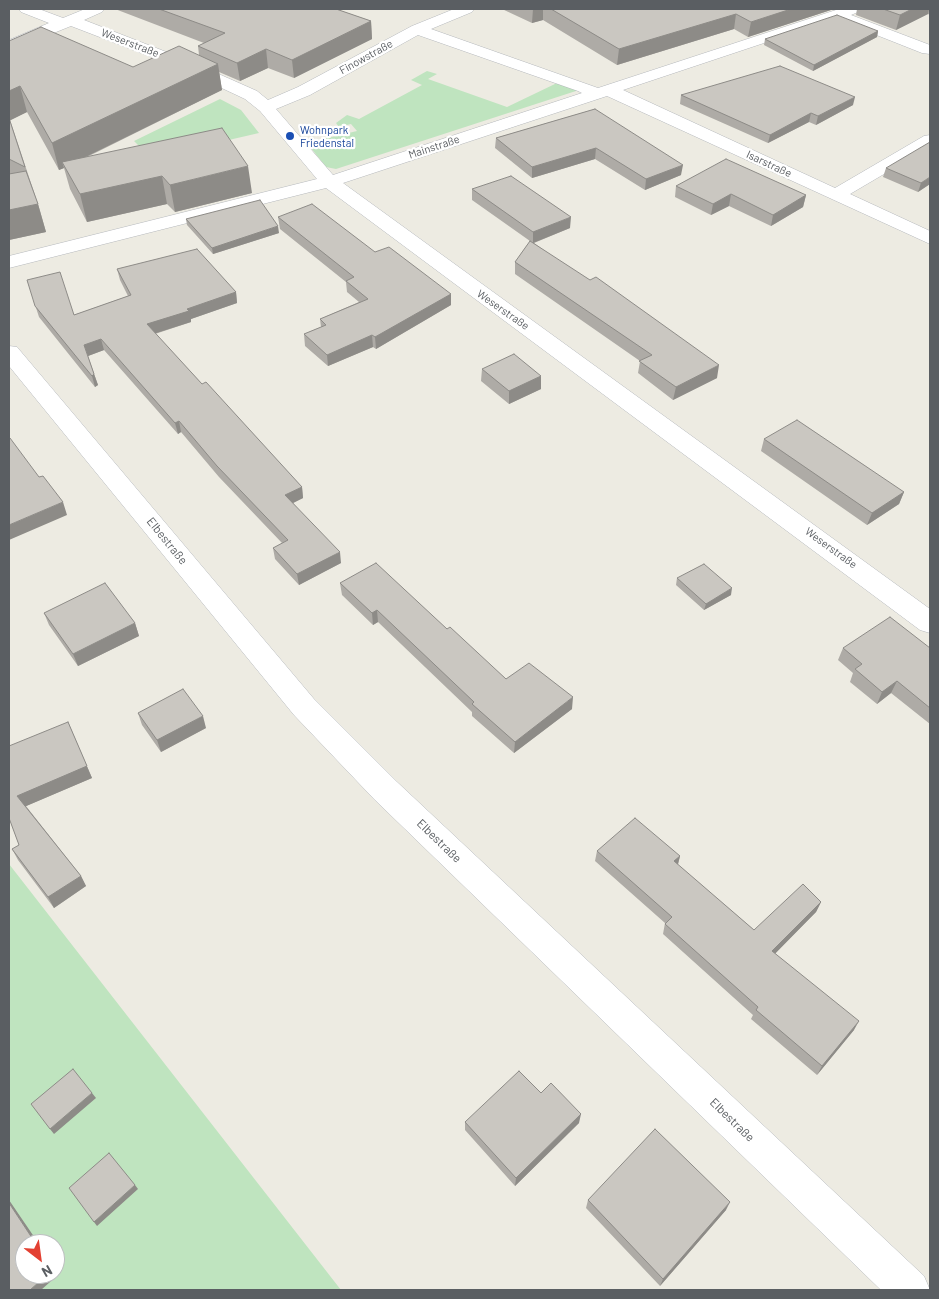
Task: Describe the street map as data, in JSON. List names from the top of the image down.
{
  "streets": {
    "street": [
      "Weserstraße",
      "Finowstraße",
      "Mainstraße",
      "Isarstraße",
      "Elbestraße"
    ]
  },
  "crossings": [
    ["Weserstraße", "Finowstraße"],
    ["Weserstraße", "Mainstraße"],
    ["Finowstraße", "Isarstraße"],
    ["Mainstraße", "Isarstraße"]
  ],
  "places": ["Wohnpark Friedenstal"],
  "north": "bottom right"
}
